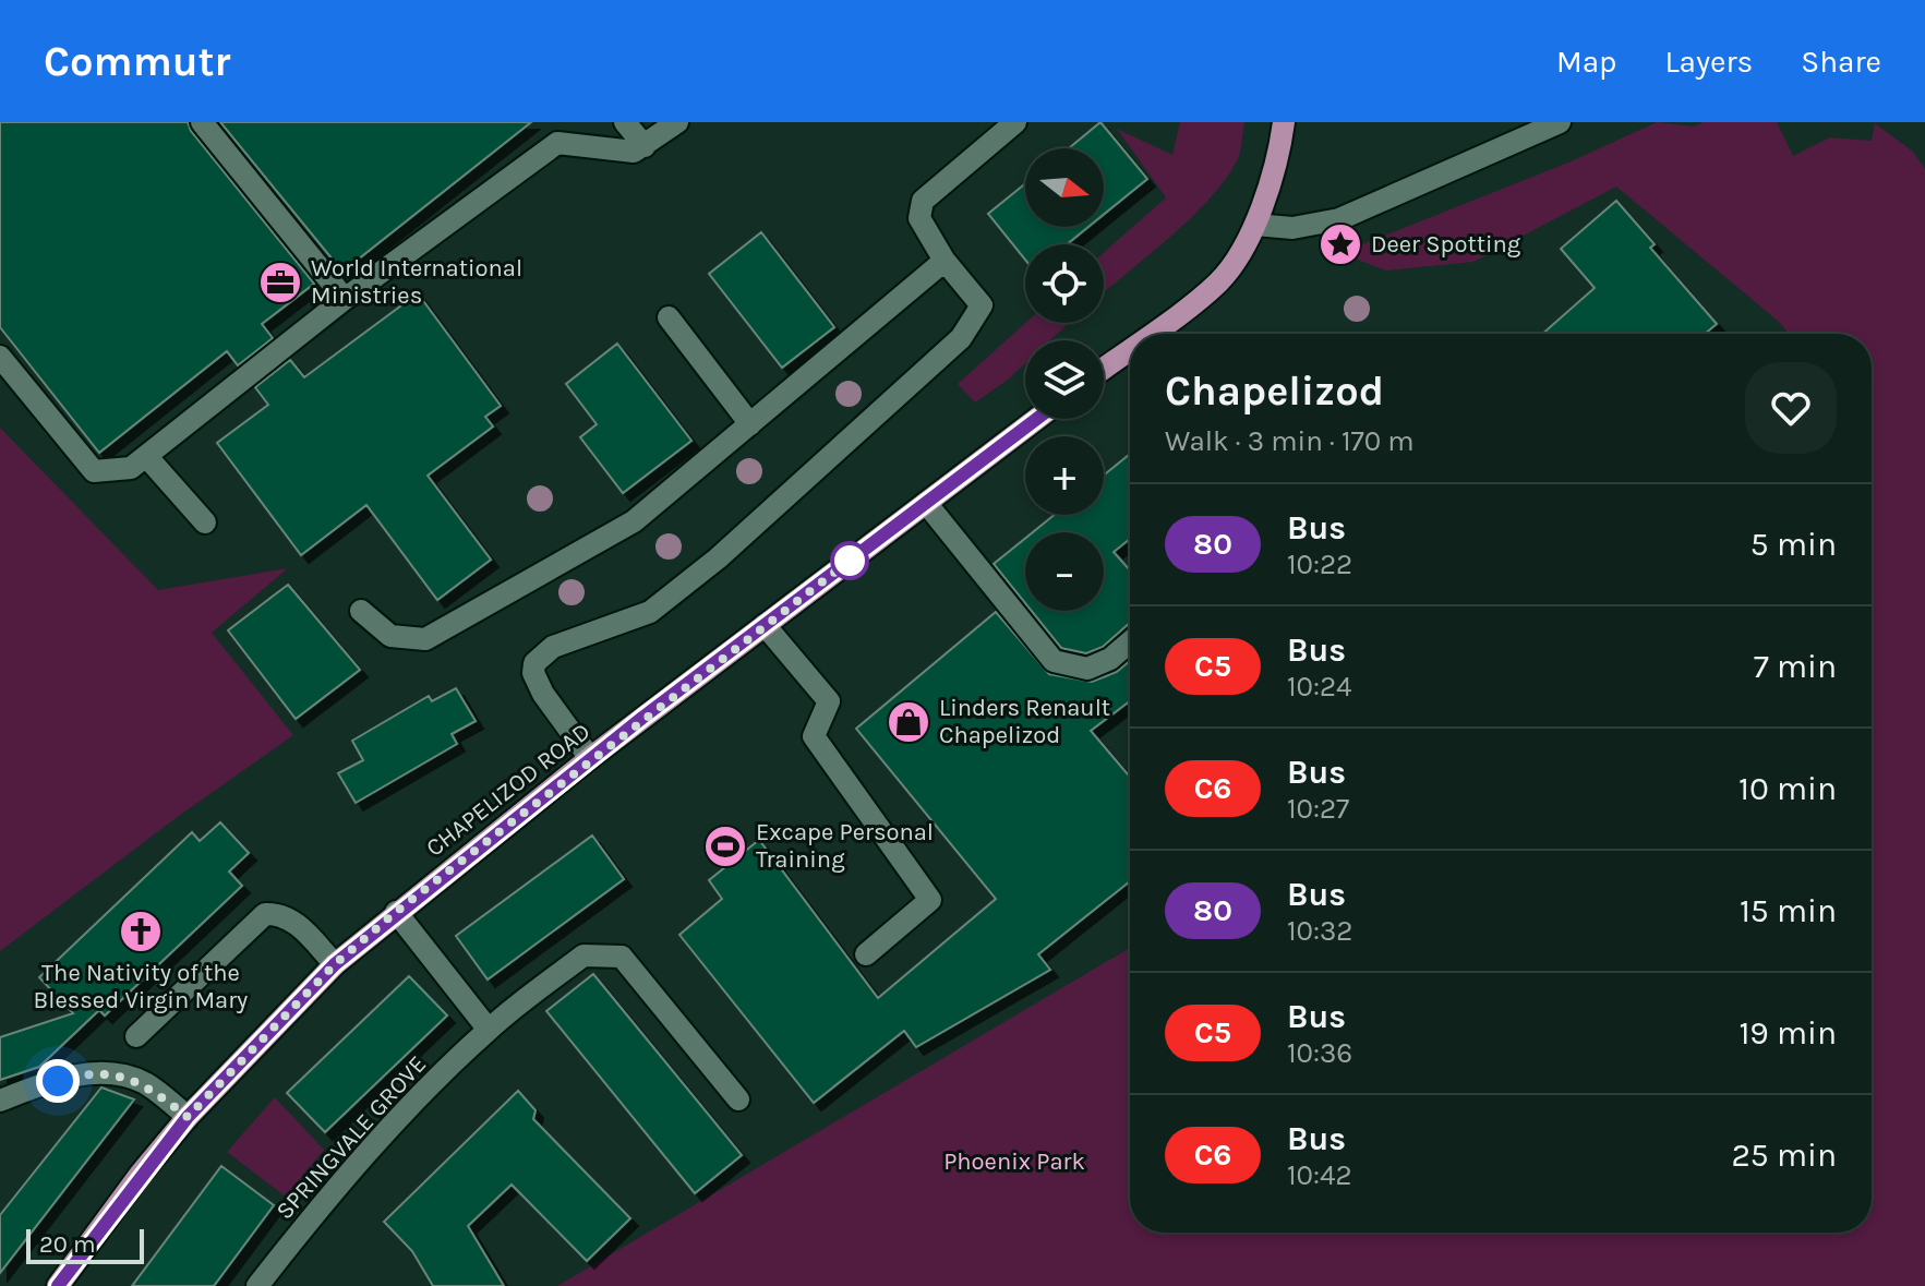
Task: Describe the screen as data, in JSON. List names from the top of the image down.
{
  "streets": {
    "main road": ["CHAPELIZOD ROAD"],
    "street": ["SPRINGVALE GROVE"]
  },
  "parks": ["Phoenix Park"],
  "places": {
    "place": ["Deer Spotting"],
    "office": ["World International Ministries"],
    "shop": ["Linders Renault Chapelizod"],
    "sports": ["Excape Personal Training"],
    "church": ["The Nativity of the Blessed Virgin Mary"]
  },
  "lines": ["bus line 80"],
  "scale_bar": "20 m",
  "north": "right",
  "page": {
    "header": "Commutr",
    "nav": ["Map", "Layers", "Share"],
    "map_buttons": ["+", "−"],
    "heading": ["Chapelizod", "Walk · 3 min · 170 m"],
    "list": [
      {
        "mark": "80",
        "name": "Bus",
        "note": "10:22",
        "value": "5 min"
      },
      {
        "mark": "C5",
        "name": "Bus",
        "note": "10:24",
        "value": "7 min"
      },
      {
        "mark": "C6",
        "name": "Bus",
        "note": "10:27",
        "value": "10 min"
      },
      {
        "mark": "80",
        "name": "Bus",
        "note": "10:32",
        "value": "15 min"
      },
      {
        "mark": "C5",
        "name": "Bus",
        "note": "10:36",
        "value": "19 min"
      },
      {
        "mark": "C6",
        "name": "Bus",
        "note": "10:42",
        "value": "25 min"
      }
    ],
    "scale": "20 m"
  }
}
